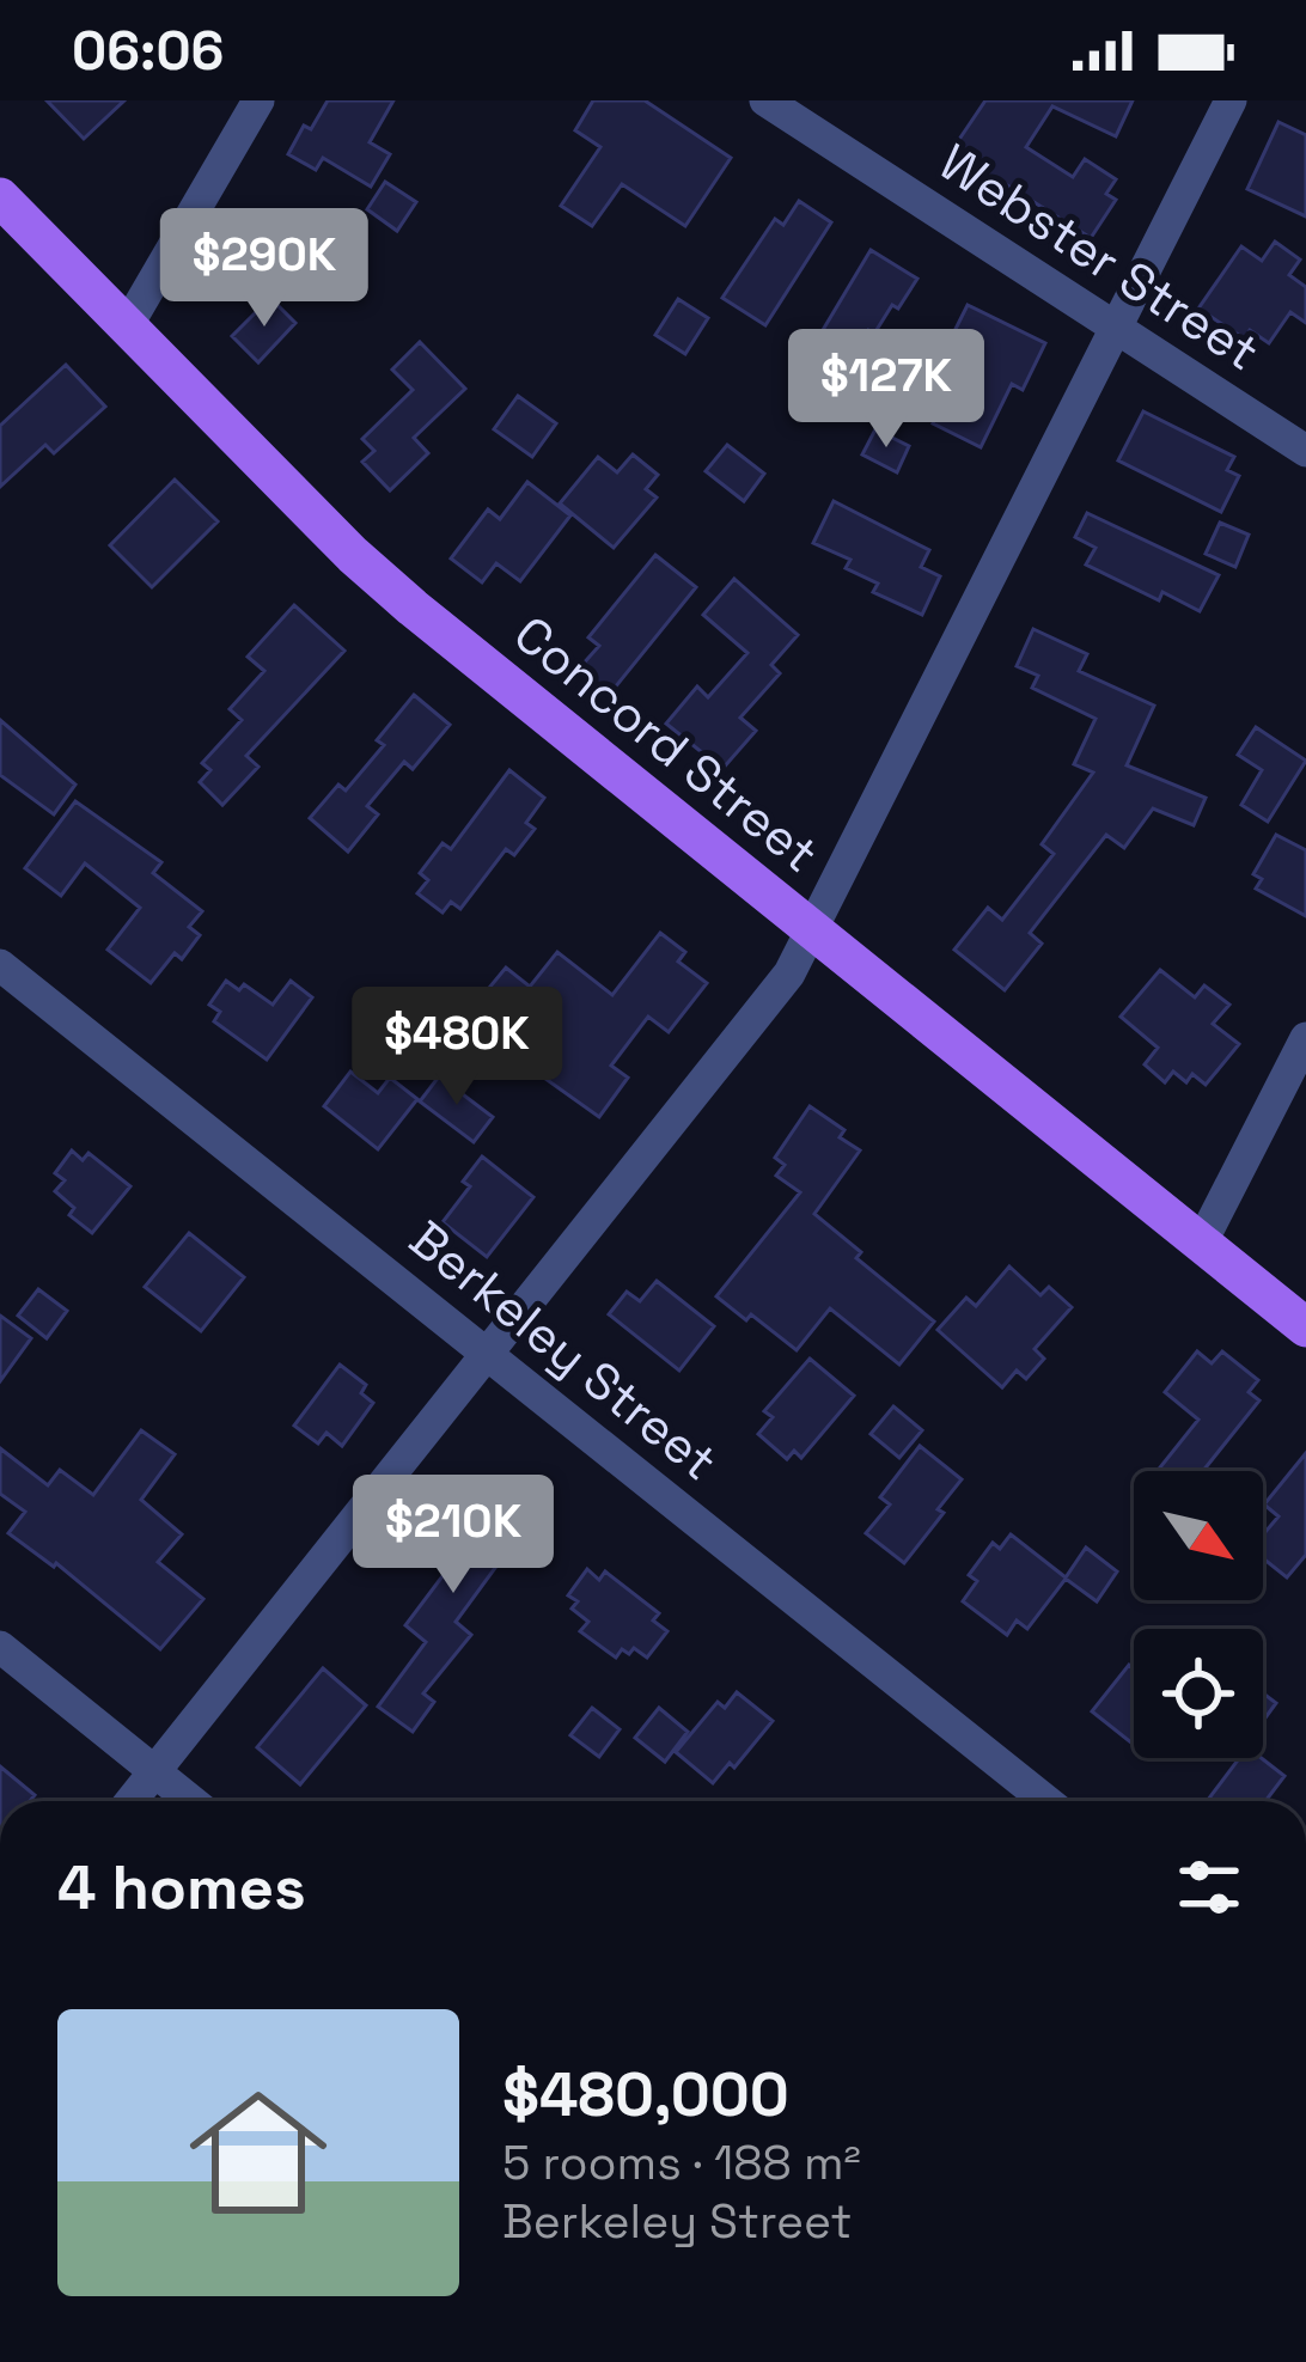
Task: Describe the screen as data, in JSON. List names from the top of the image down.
{
  "streets": {
    "main road": ["Concord Street"],
    "street": ["Webster Street", "Berkeley Street"]
  },
  "north": "bottom right",
  "page": {
    "status": "06:06",
    "price": [
      "$290K",
      "$127K",
      "$480K",
      "$210K"
    ],
    "heading": "4 homes",
    "list": [
      {
        "name": "$480,000",
        "note": "5 rooms · 188 m² · Berkeley Street"
      }
    ]
  }
}
